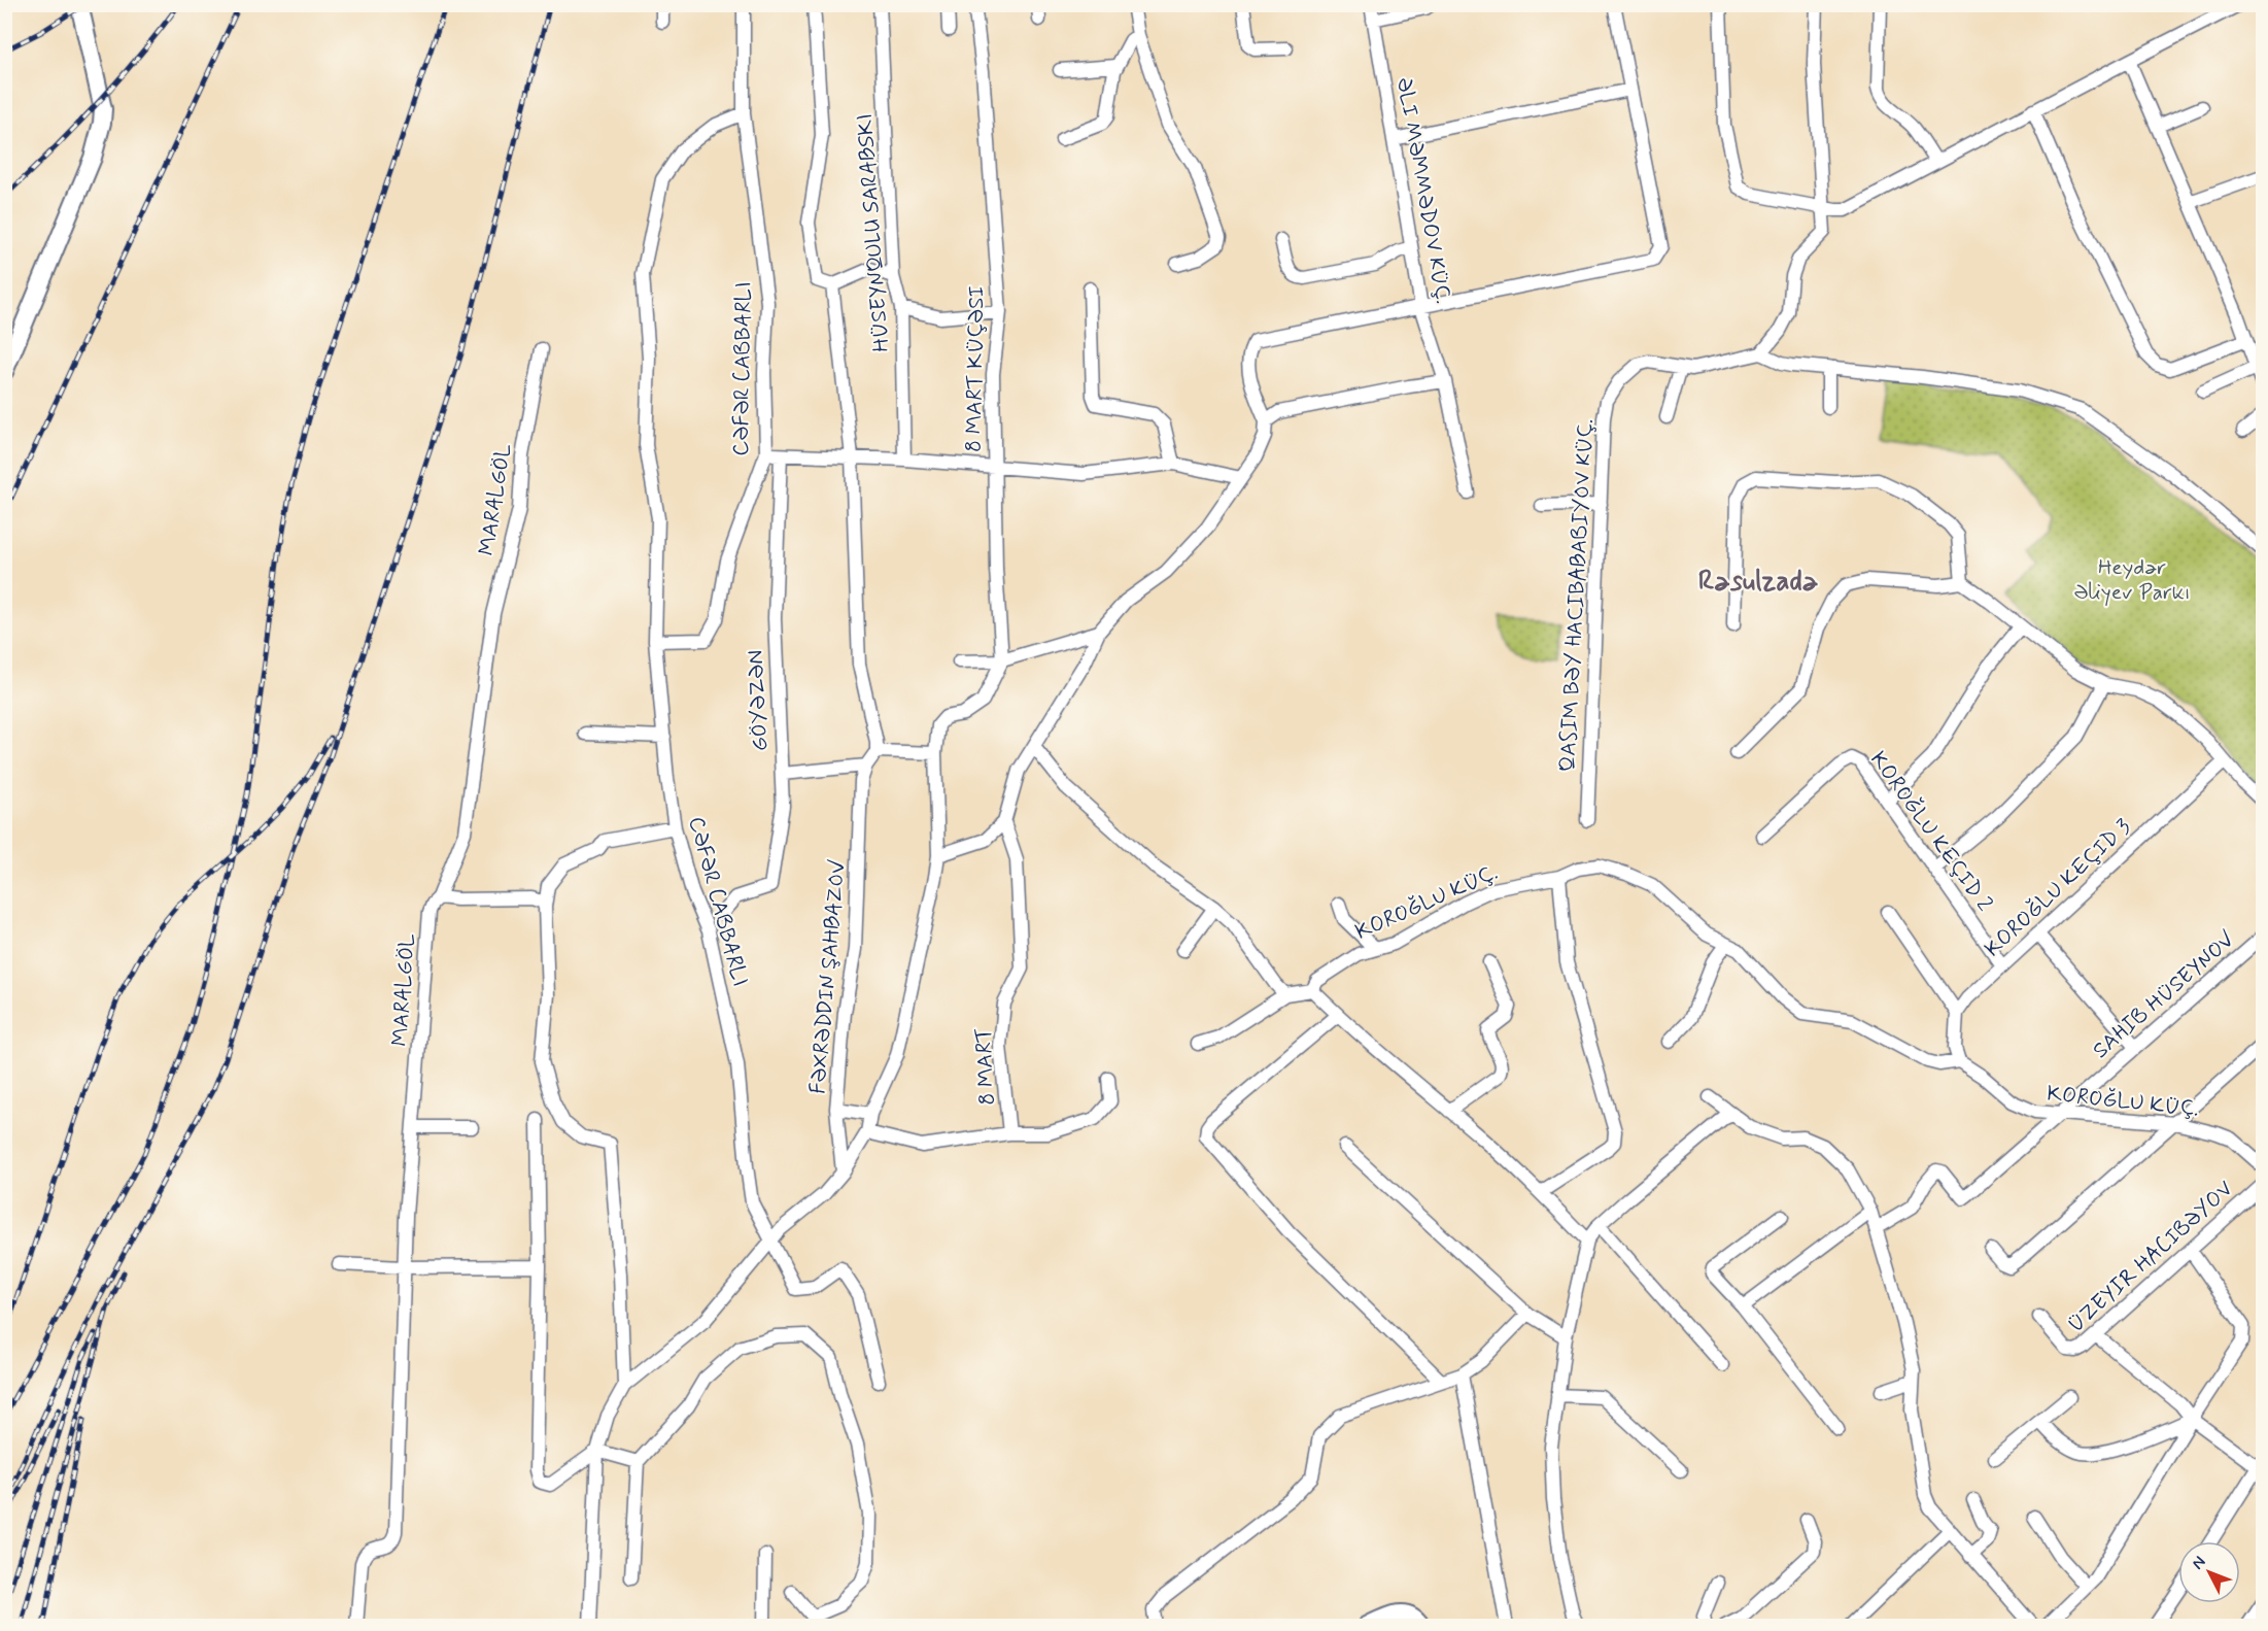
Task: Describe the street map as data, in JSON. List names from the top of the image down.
{
  "streets": {
    "street": [
      "ƏLI MƏMMƏDOV KÜÇ.",
      "HÜSEYNQULU SARABSKI",
      "8 MART KÜÇƏSI",
      "MARALGÖL",
      "GÖYƏZƏN",
      "KOROĞLU KEÇID 2",
      "KOROĞLU KEÇID 3",
      "KOROĞLU KÜÇ.",
      "FƏXRƏDDIN ŞAHBAZOV",
      "SAHIB HÜSEYNOV",
      "8 MART"
    ]
  },
  "crossings": [
    ["KOROĞLU KEÇID 2", "KOROĞLU KEÇID 3"],
    ["KOROĞLU KÜÇ.", "SAHIB HÜSEYNOV"]
  ],
  "districts": ["Rəsulzadə"],
  "parks": ["Heydər Əliyev Parkı"],
  "north": "top left"
}
